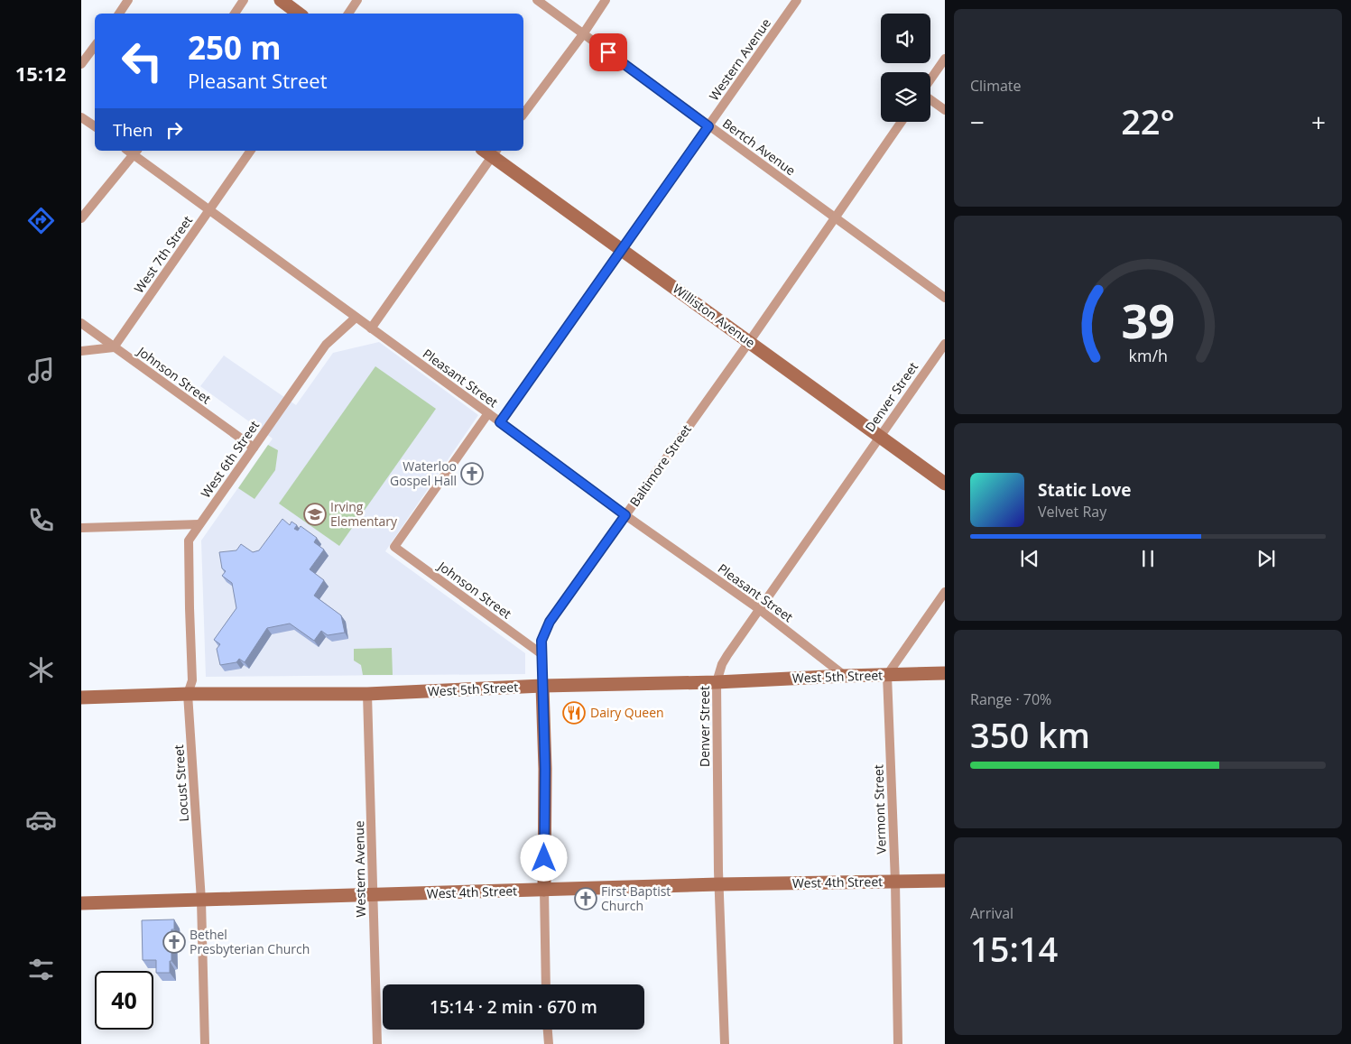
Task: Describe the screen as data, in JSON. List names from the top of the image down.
{
  "streets": {
    "main road": [
      "Williston Avenue",
      "Baltimore Street",
      "West 5th Street",
      "West 4th Street"
    ],
    "street": [
      "Western Avenue",
      "Bertch Avenue",
      "West 7th Street",
      "Johnson Street",
      "Pleasant Street",
      "Denver Street",
      "West 6th Street",
      "Locust Street",
      "Vermont Street"
    ]
  },
  "crossings": [
    ["Western Avenue", "Bertch Avenue"],
    ["Western Avenue", "Williston Avenue"],
    ["Western Avenue", "Pleasant Street"],
    ["Western Avenue", "West 5th Street"],
    ["Western Avenue", "West 4th Street"],
    ["Bertch Avenue", "Baltimore Street"],
    ["West 7th Street", "Johnson Street"],
    ["West 7th Street", "Pleasant Street"],
    ["Williston Avenue", "Denver Street"],
    ["Williston Avenue", "Baltimore Street"],
    ["Johnson Street", "Pleasant Street"],
    ["Johnson Street", "West 6th Street"],
    ["Johnson Street", "Baltimore Street"],
    ["Pleasant Street", "Denver Street"],
    ["Pleasant Street", "West 6th Street"],
    ["Pleasant Street", "Baltimore Street"],
    ["Pleasant Street", "West 5th Street"],
    ["Denver Street", "West 5th Street"],
    ["Denver Street", "West 4th Street"],
    ["West 6th Street", "Locust Street"],
    ["Baltimore Street", "West 5th Street"],
    ["Baltimore Street", "West 4th Street"],
    ["West 5th Street", "Locust Street"],
    ["West 5th Street", "Vermont Street"],
    ["Locust Street", "West 4th Street"],
    ["Vermont Street", "West 4th Street"]
  ],
  "places": {
    "church": ["Waterloo Gospel Hall", "First Baptist Church", "Bethel Presbyterian Church"],
    "school or university": ["Irving Elementary"],
    "restaurant": ["Dairy Queen"]
  },
  "page": {
    "tabs": "15:12",
    "tile": [
      "Climate",
      ["Range · 70%", "350 km"],
      ["Arrival", "15:14"]
    ],
    "turn": ["250 m", "Pleasant Street"],
    "heat": ["−", "22°", "+"],
    "then": "Then",
    "song": ["Static Love", "Velvet Ray"],
    "limit": "40",
    "trip": "15:14 · 2 min · 670 m",
    "gauge": ["39", "km/h"]
  }
}
